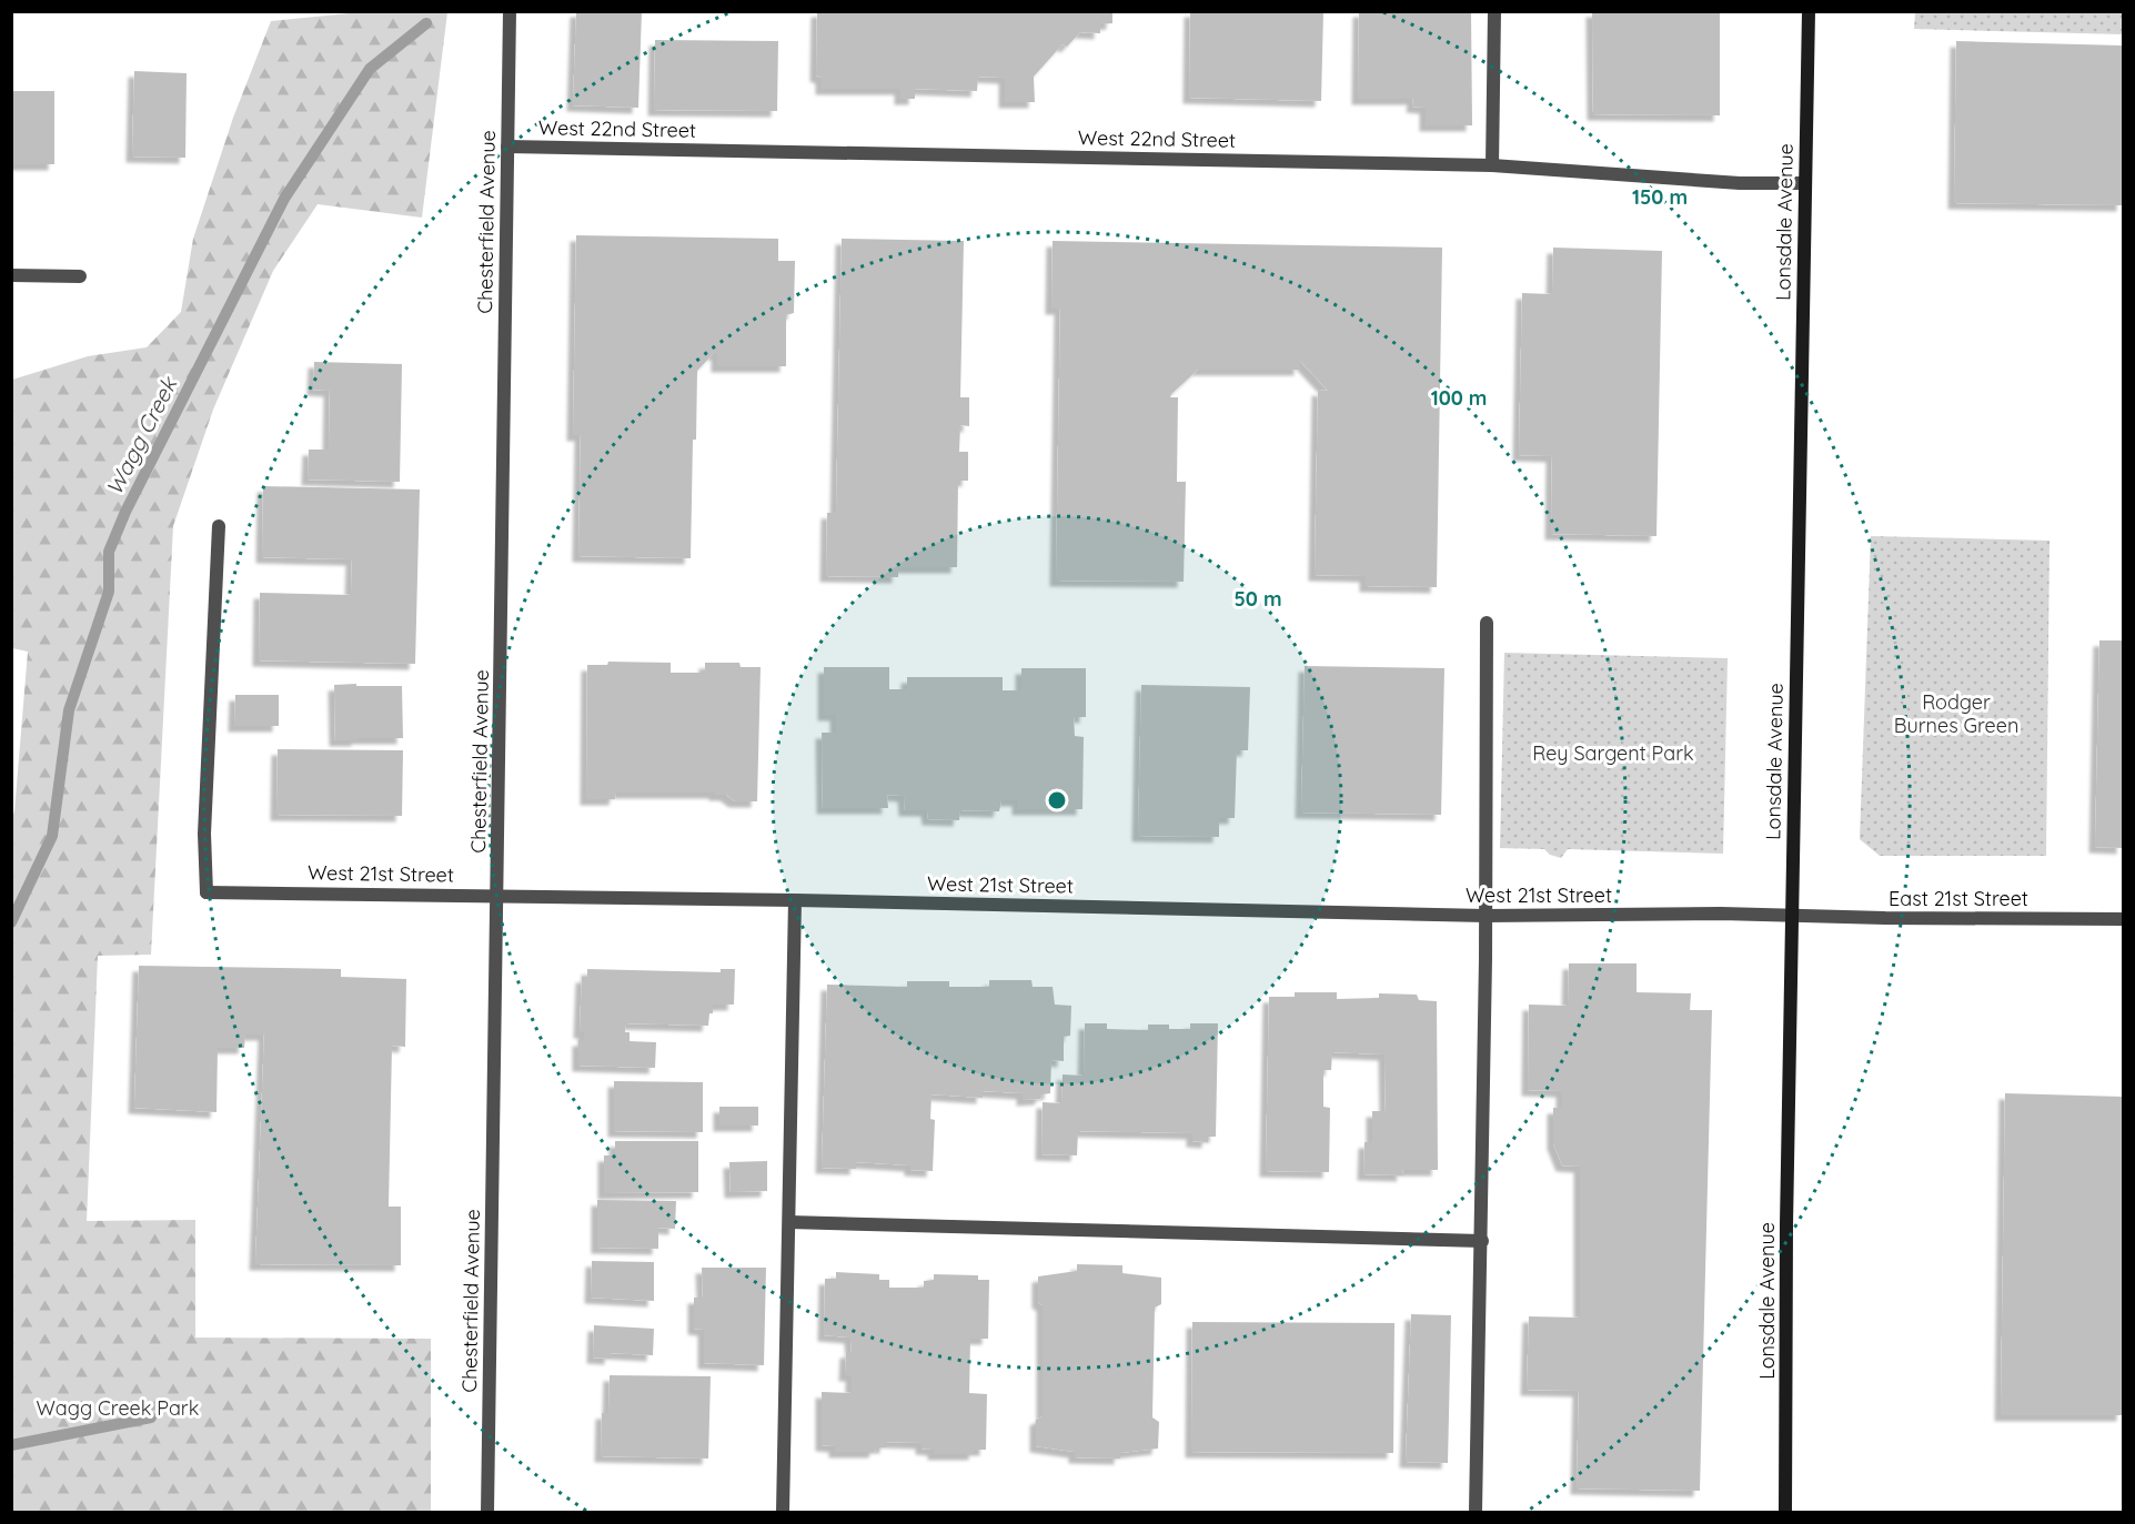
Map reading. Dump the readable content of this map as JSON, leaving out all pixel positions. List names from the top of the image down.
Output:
{
  "streets": {
    "main road": ["Lonsdale Avenue"],
    "street": [
      "West 22nd Street",
      "Chesterfield Avenue",
      "West 21st Street",
      "East 21st Street"
    ]
  },
  "crossings": [
    ["West 22nd Street", "Chesterfield Avenue"],
    ["West 22nd Street", "Lonsdale Avenue"],
    ["Chesterfield Avenue", "West 21st Street"],
    ["Lonsdale Avenue", "West 21st Street"],
    ["Lonsdale Avenue", "East 21st Street"],
    ["West 21st Street", "East 21st Street"]
  ],
  "water": ["Wagg Creek"],
  "parks": ["Rodger Burnes Green", "Rey Sargent Park", "Wagg Creek Park"],
  "rings": ["150 m", "100 m", "50 m"]
}
